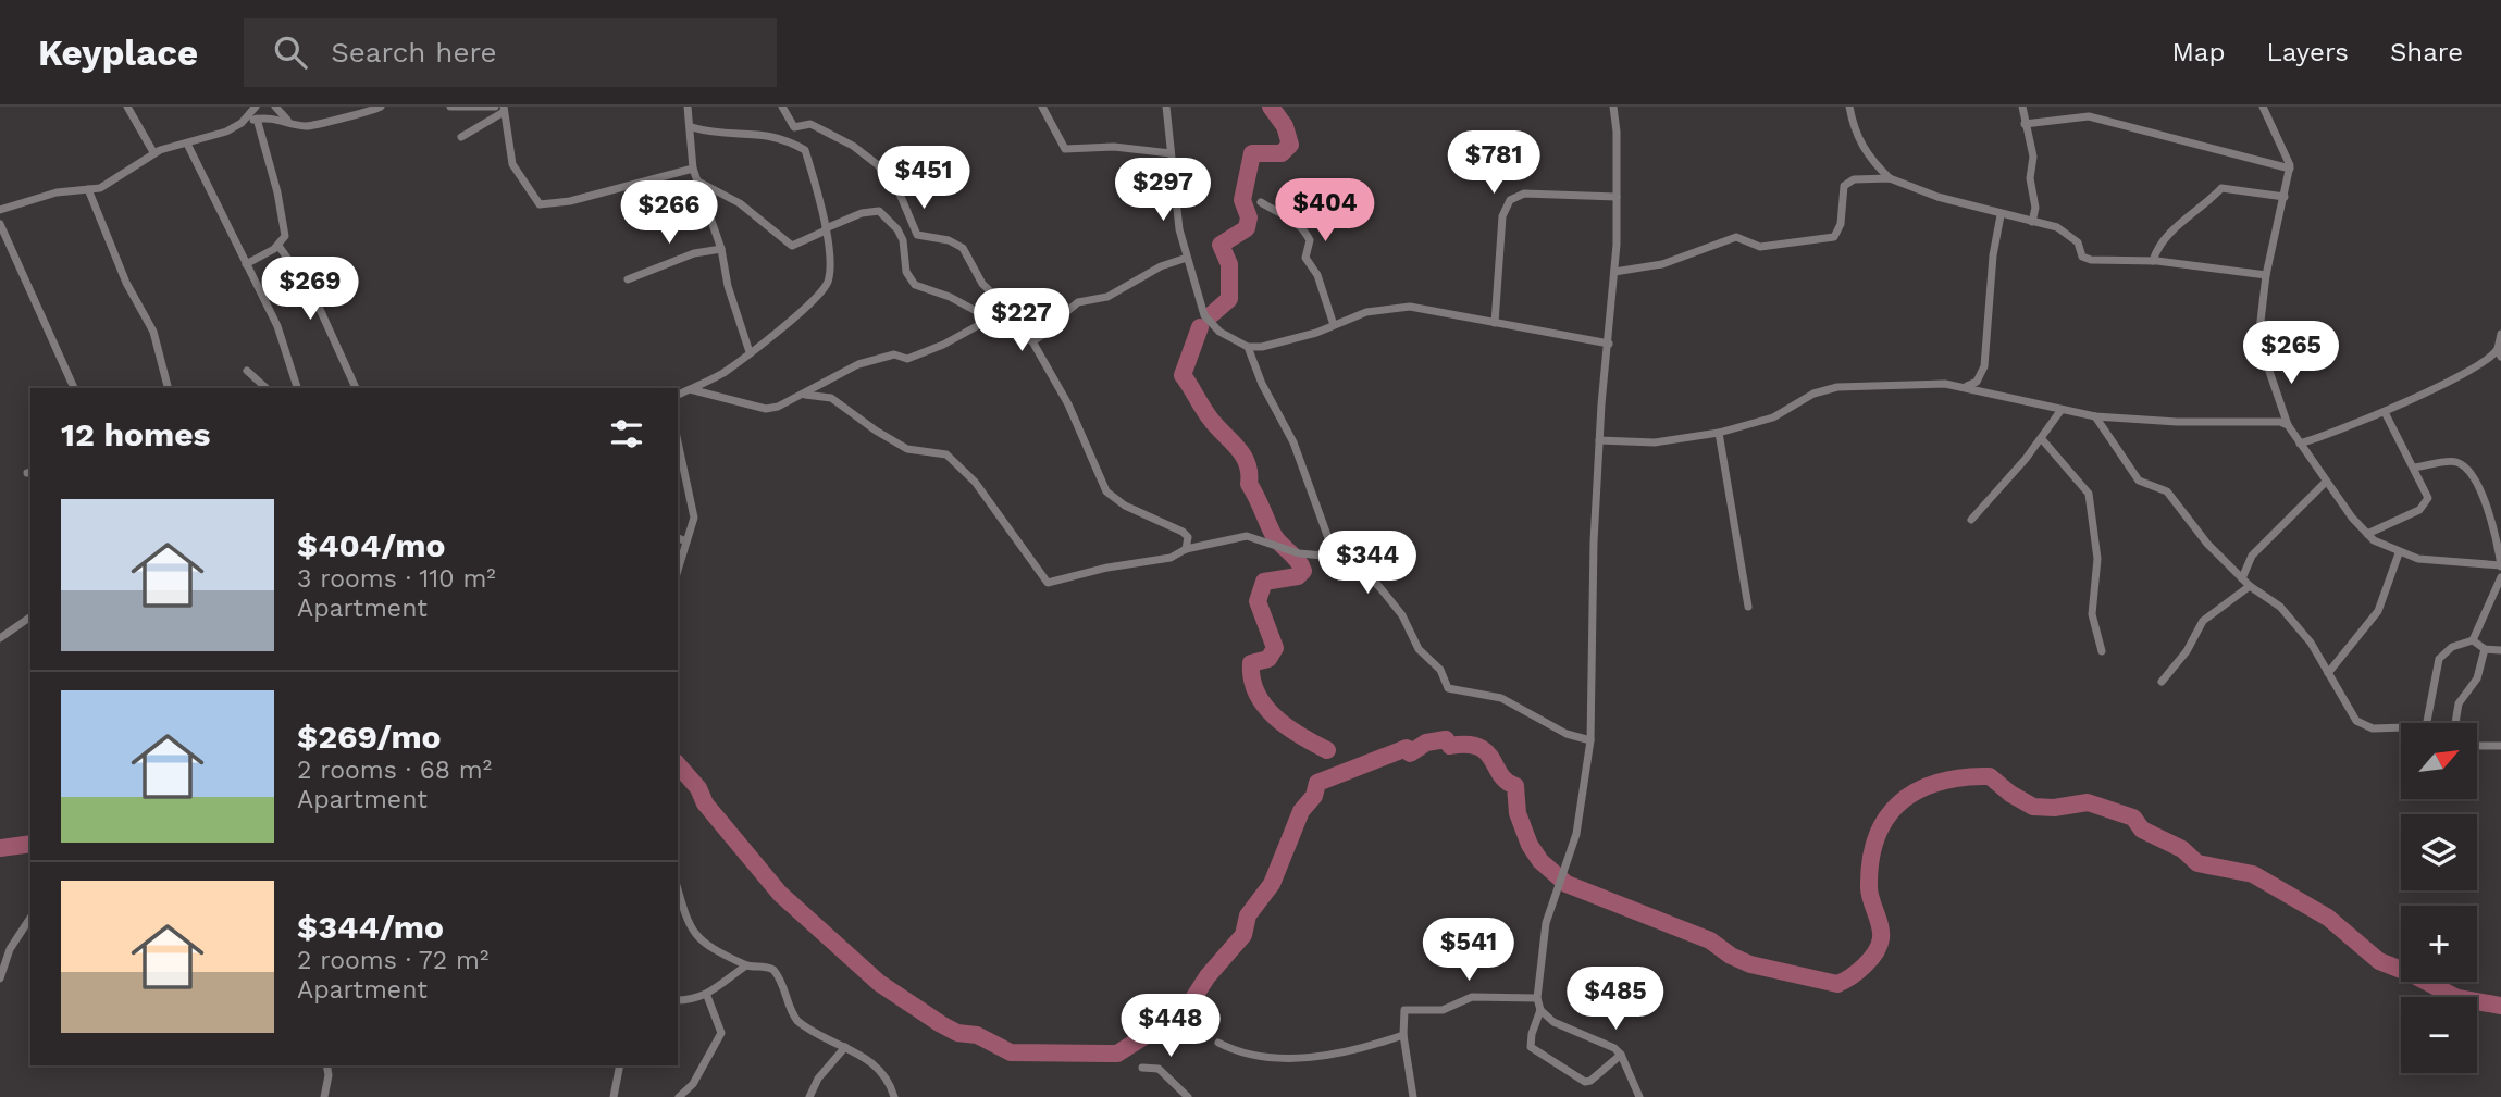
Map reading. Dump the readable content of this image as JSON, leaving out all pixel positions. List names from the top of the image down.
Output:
{
  "north": "top right",
  "page": {
    "header": "Keyplace",
    "search": "Search here",
    "nav": ["Map", "Layers", "Share"],
    "price": [
      "$781",
      "$451",
      "$297",
      "$404",
      "$266",
      "$269",
      "$227",
      "$265",
      "$344",
      "$541",
      "$485",
      "$448"
    ],
    "heading": "12 homes",
    "list": [
      {
        "name": "$404/mo",
        "note": "3 rooms · 110 m² · Apartment"
      },
      {
        "name": "$269/mo",
        "note": "2 rooms · 68 m² · Apartment"
      },
      {
        "name": "$344/mo",
        "note": "2 rooms · 72 m² · Apartment"
      }
    ],
    "map_buttons": ["+", "−"]
  }
}
